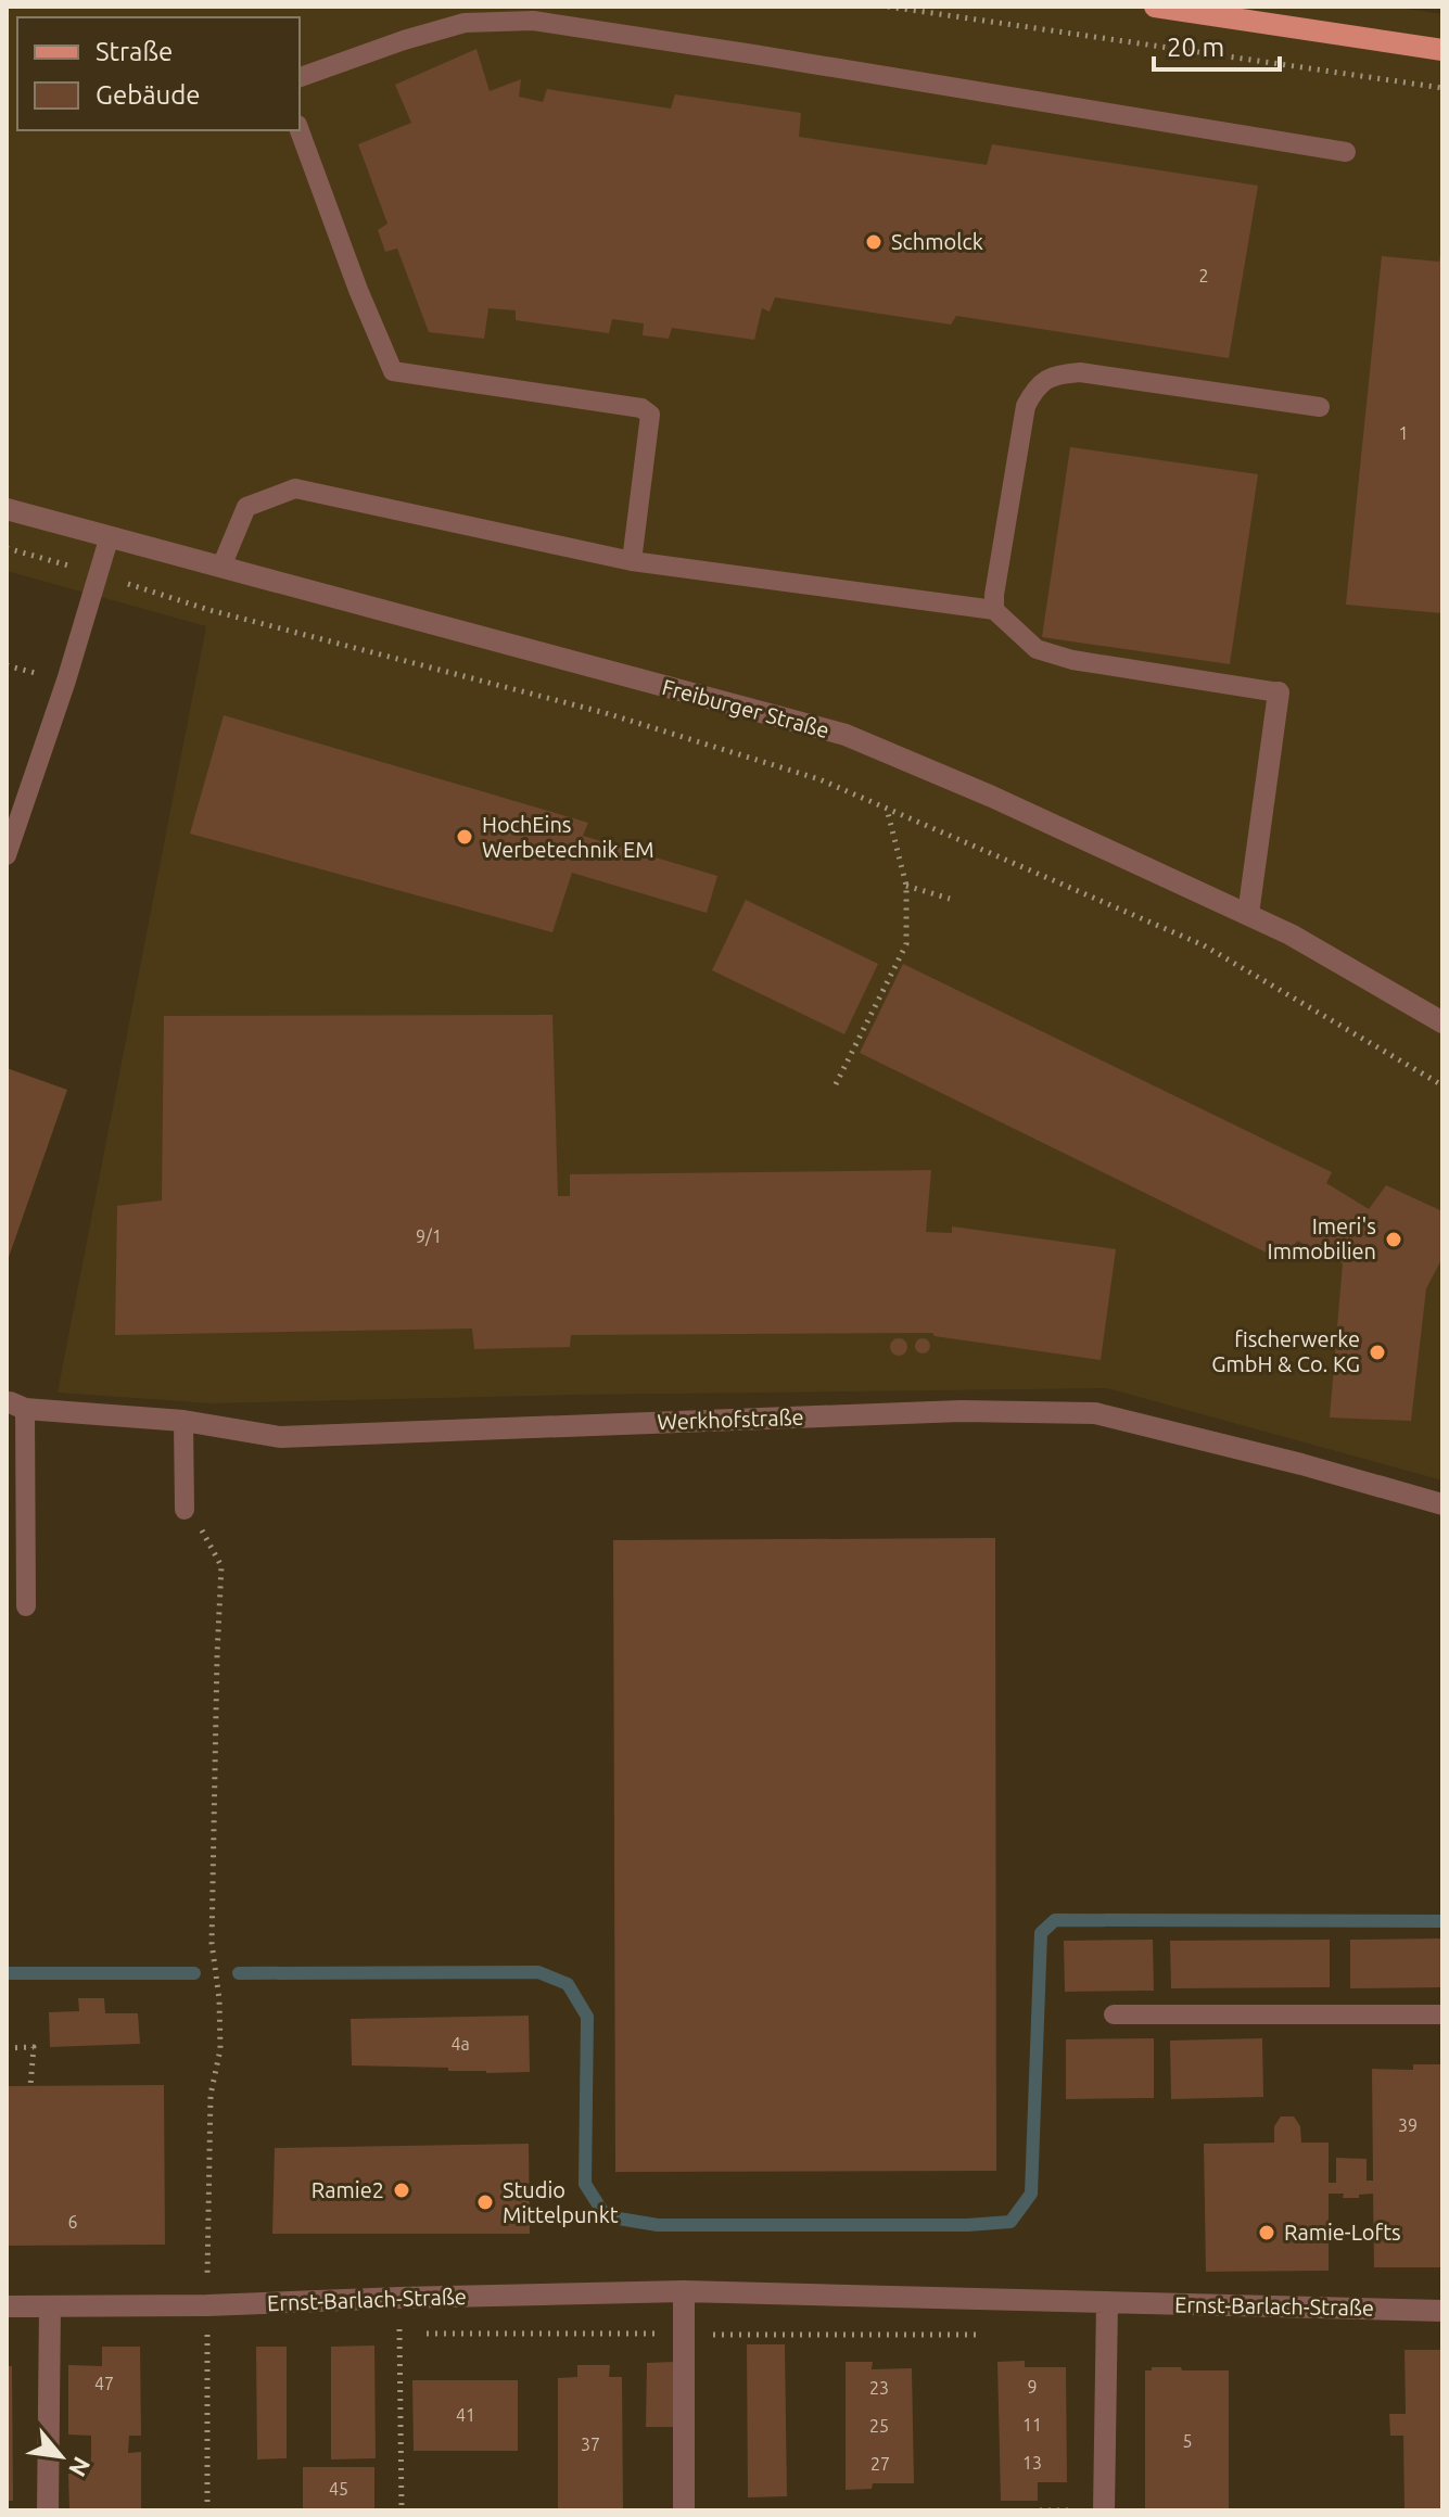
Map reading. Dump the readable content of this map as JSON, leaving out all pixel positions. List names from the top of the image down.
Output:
{
  "streets": {
    "street": ["Freiburger Straße", "Werkhofstraße", "Ernst-Barlach-Straße"]
  },
  "places": [
    "Schmolck",
    "HochEins Werbetechnik EM",
    "Imeri's Immobilien",
    "fischerwerke GmbH & Co. KG",
    "Ramie2",
    "Studio Mittelpunkt",
    "Ramie-Lofts"
  ],
  "house_numbers": [
    "2",
    "1",
    "9/1",
    "4a",
    "39",
    "6",
    "47",
    "9",
    "23",
    "41",
    "11",
    "25",
    "5",
    "37",
    "13",
    "27",
    "45"
  ],
  "legend": ["Straße", "Gebäude"],
  "scale_bar": "20 m",
  "north": "bottom right"
}
